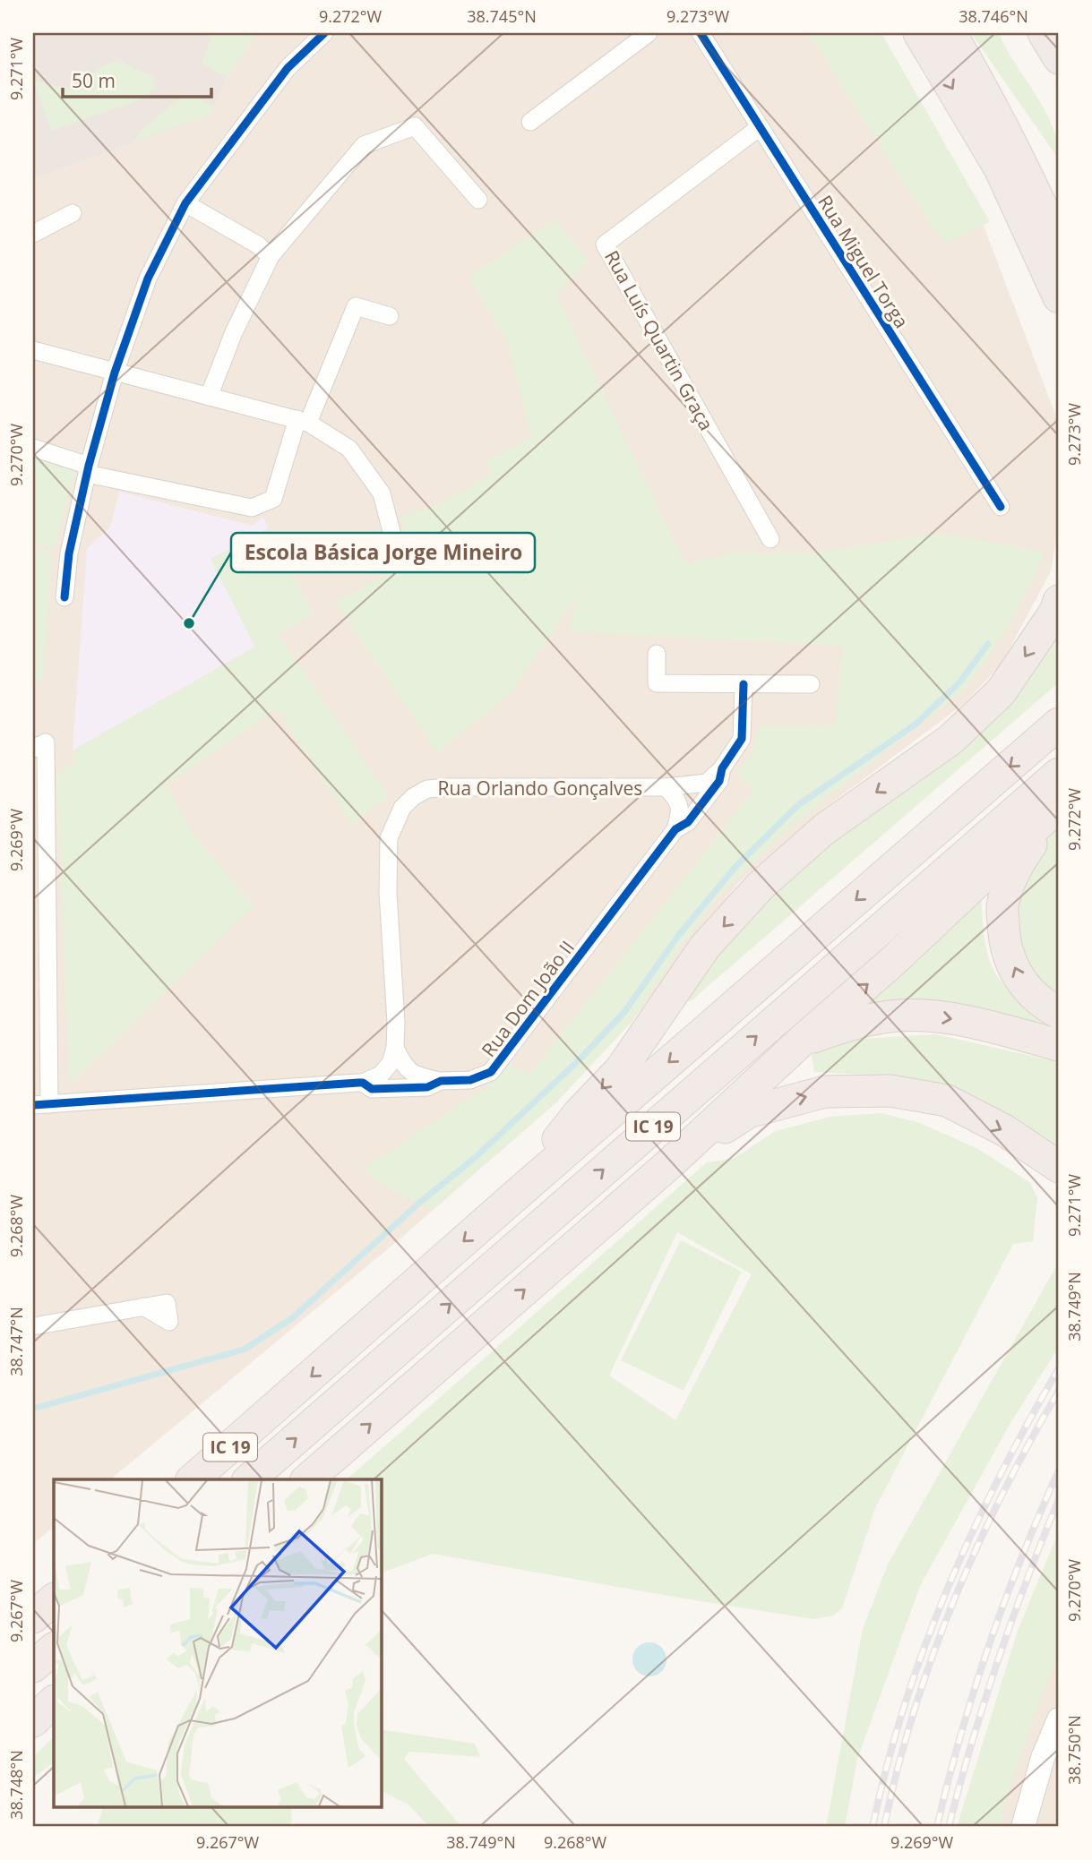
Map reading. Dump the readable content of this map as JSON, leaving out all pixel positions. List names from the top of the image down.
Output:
{
  "streets": {
    "highway": ["IC 19"],
    "street": [
      "Rua Miguel Torga",
      "Rua Luís Quartin Graça",
      "Rua Orlando Gonçalves",
      "Rua Dom João II"
    ]
  },
  "crossings": [
    ["Rua Miguel Torga", "Rua Luís Quartin Graça"],
    ["Rua Orlando Gonçalves", "Rua Dom João II"]
  ],
  "places": ["Escola Básica Jorge Mineiro"],
  "scale_bar": "50 m",
  "coordinates": [
    "9.272°W",
    "38.745°N",
    "9.273°W",
    "38.746°N",
    "9.271°W",
    "9.270°W",
    "9.269°W",
    "9.268°W",
    "38.749°N",
    "38.747°N",
    "9.267°W",
    "38.750°N",
    "38.748°N"
  ]
}
